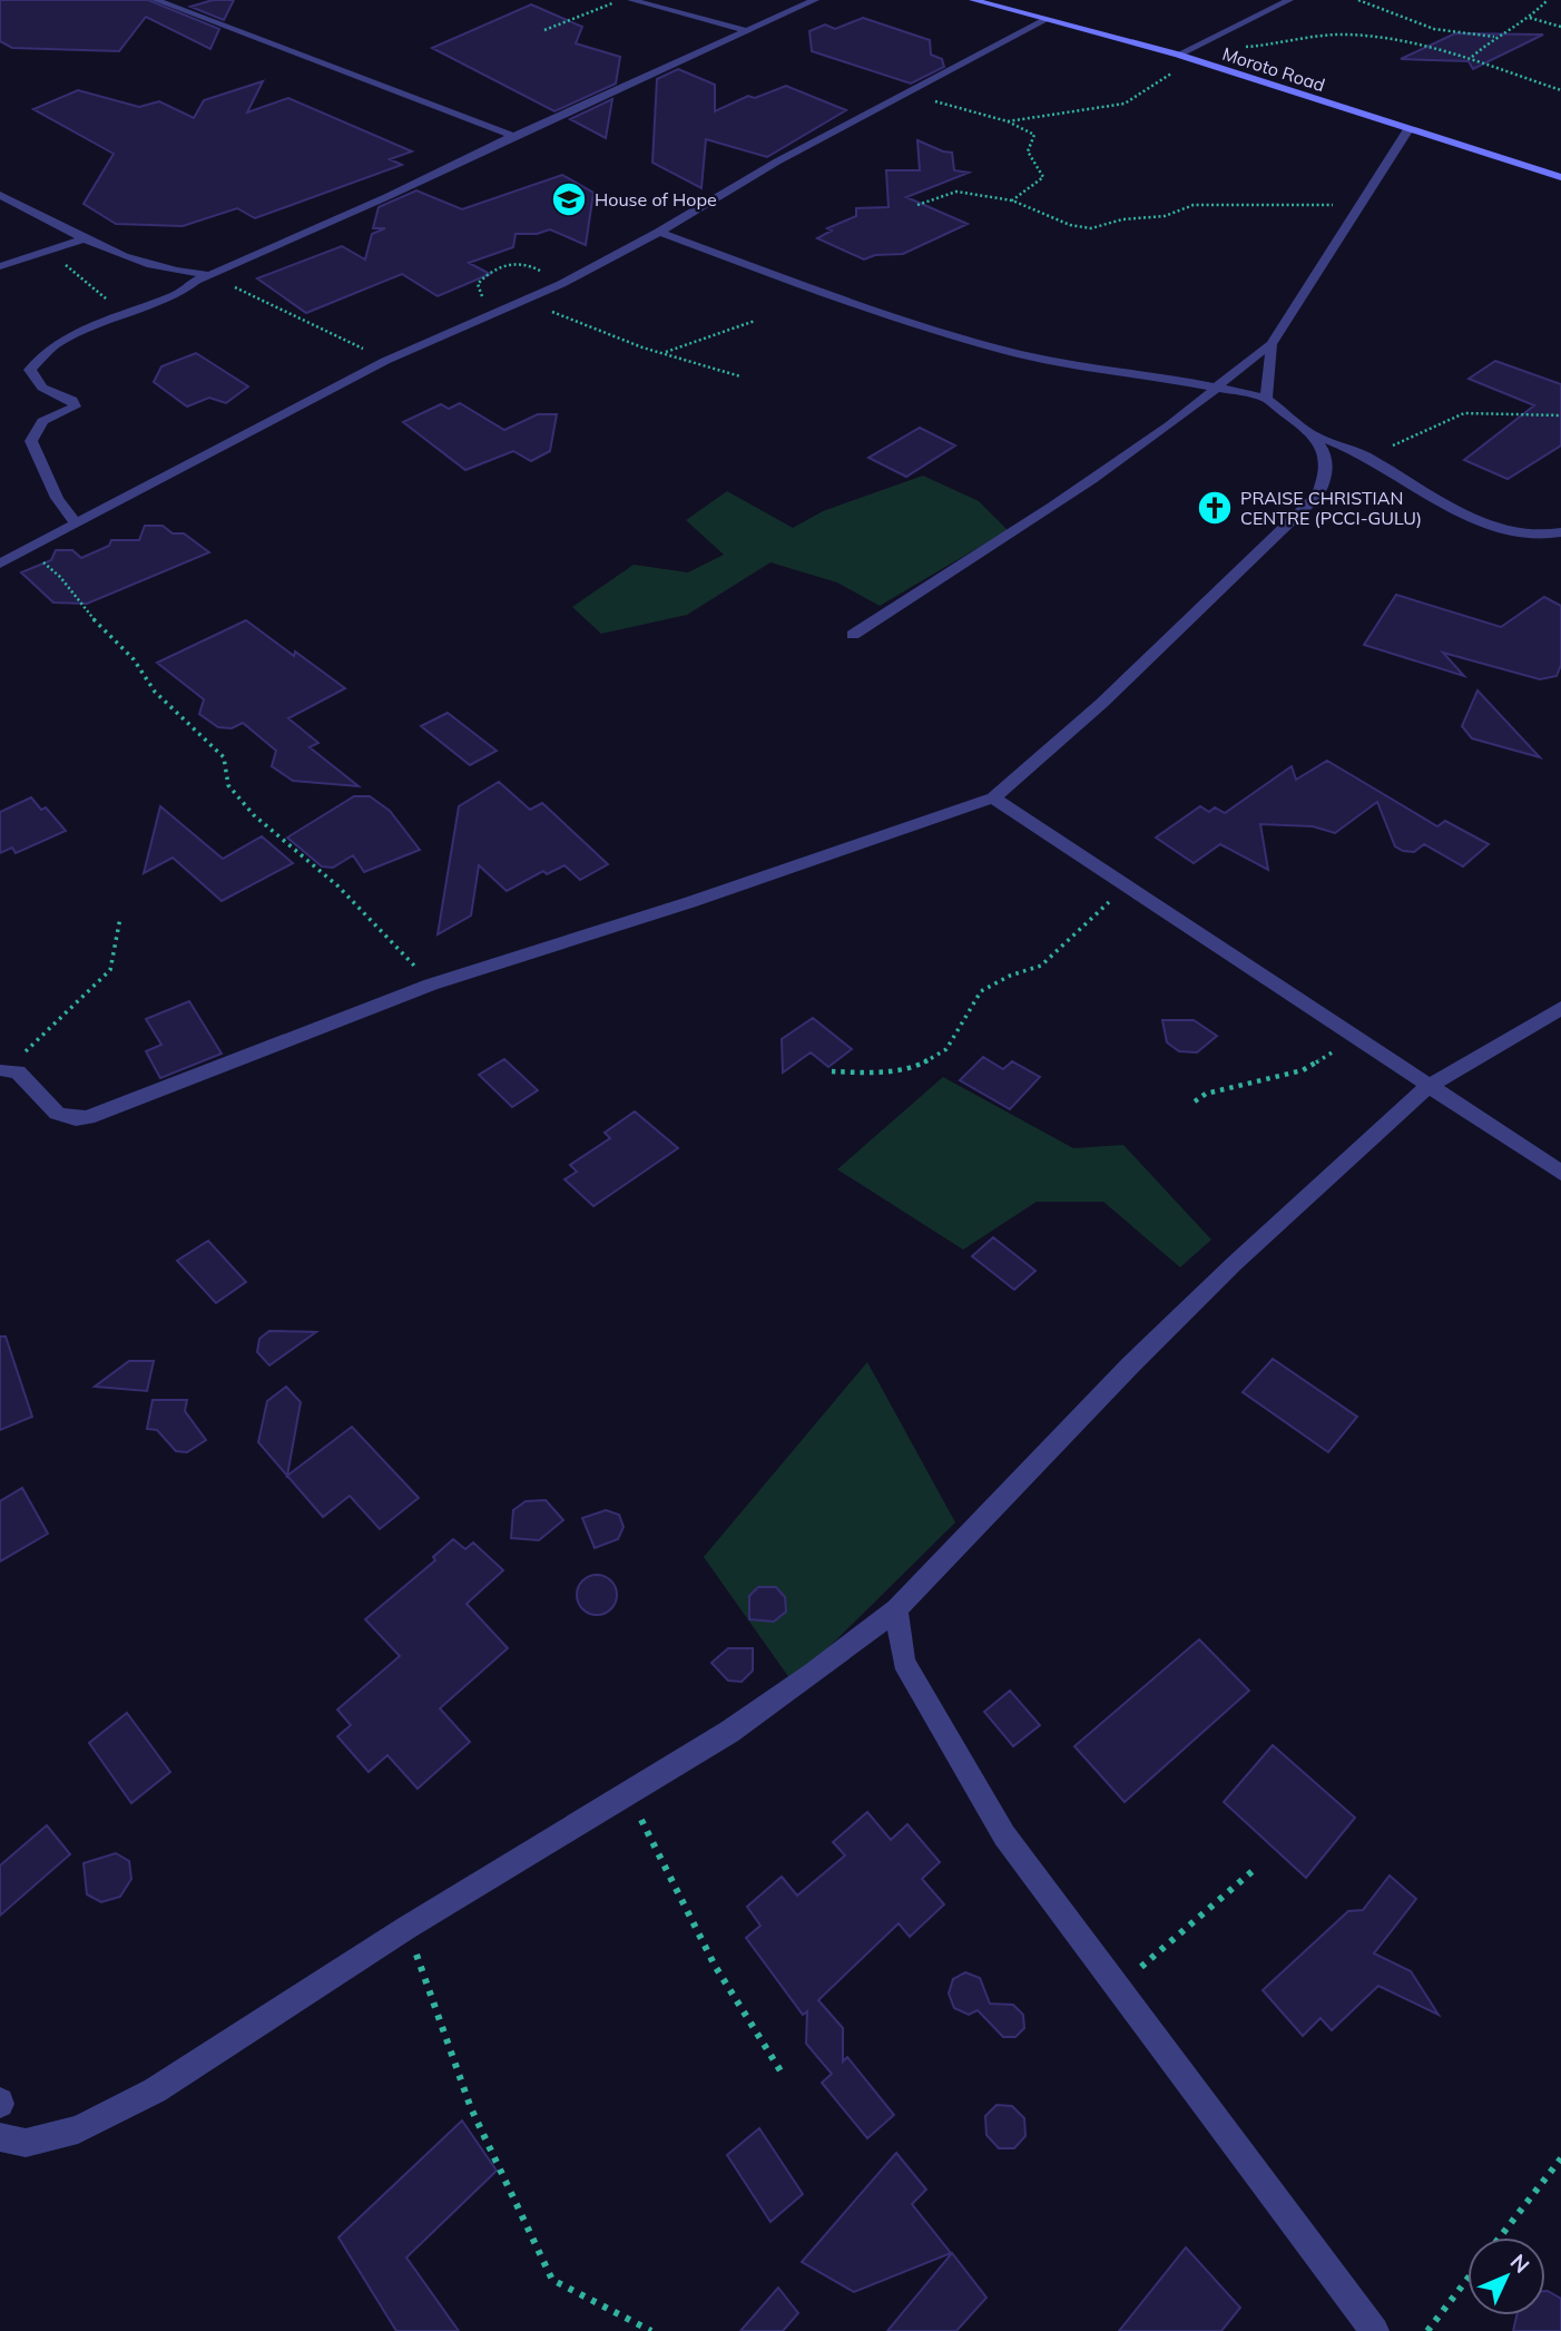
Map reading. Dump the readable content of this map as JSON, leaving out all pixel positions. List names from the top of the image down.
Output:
{
  "streets": {
    "main road": ["Moroto Road"]
  },
  "places": {
    "school or university": ["House of Hope"],
    "church": ["PRAISE CHRISTIAN CENTRE (PCCI-GULU)"]
  },
  "north": "top right"
}
